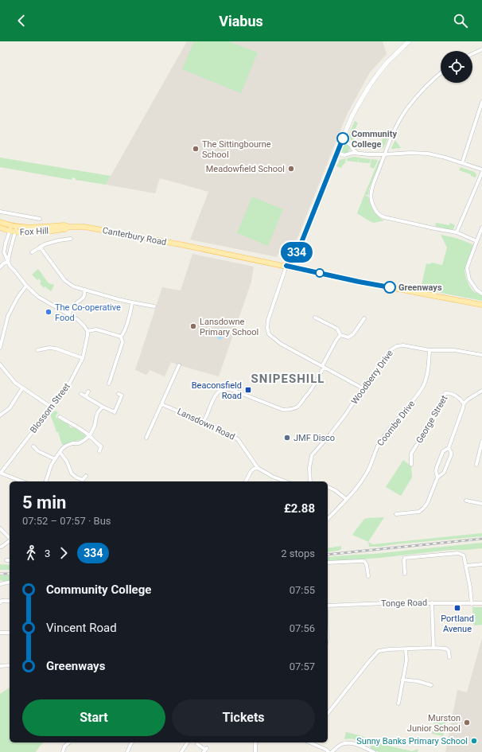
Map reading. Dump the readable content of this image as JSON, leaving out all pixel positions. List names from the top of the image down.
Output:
{
  "streets": {
    "main road": ["Fox Hill", "Canterbury Road"],
    "street": [
      "Woodberry Drive",
      "Blossom Street",
      "George Street",
      "Coombe Drive",
      "Lansdown Road",
      "Tonge Road"
    ]
  },
  "crossings": [
    ["Fox Hill", "Canterbury Road"],
    ["Woodberry Drive", "Coombe Drive"]
  ],
  "districts": ["SNIPESHILL"],
  "places": {
    "other": [
      "Community College",
      "The Sittingbourne School",
      "Meadowfield School",
      "Greenways",
      "The Co-operative Food",
      "Lansdowne Primary School",
      "JMF Disco",
      "Murston Junior School",
      "Sunny Banks Primary School"
    ],
    "transit": ["Beaconsfield Road", "Portland Avenue"]
  },
  "lines": ["bus line 334"],
  "page": {
    "header": "Viabus",
    "on_map": "334",
    "heading": ["5 min", "07:52 – 07:57 · Bus", "£2.88"],
    "legs": ["3", "334", "2 stops"],
    "list": [
      {
        "name": "Community College",
        "value": "07:55"
      },
      {
        "name": "Vincent Road",
        "value": "07:56"
      },
      {
        "name": "Greenways",
        "value": "07:57"
      }
    ],
    "buttons": ["Start", "Tickets"]
  }
}
